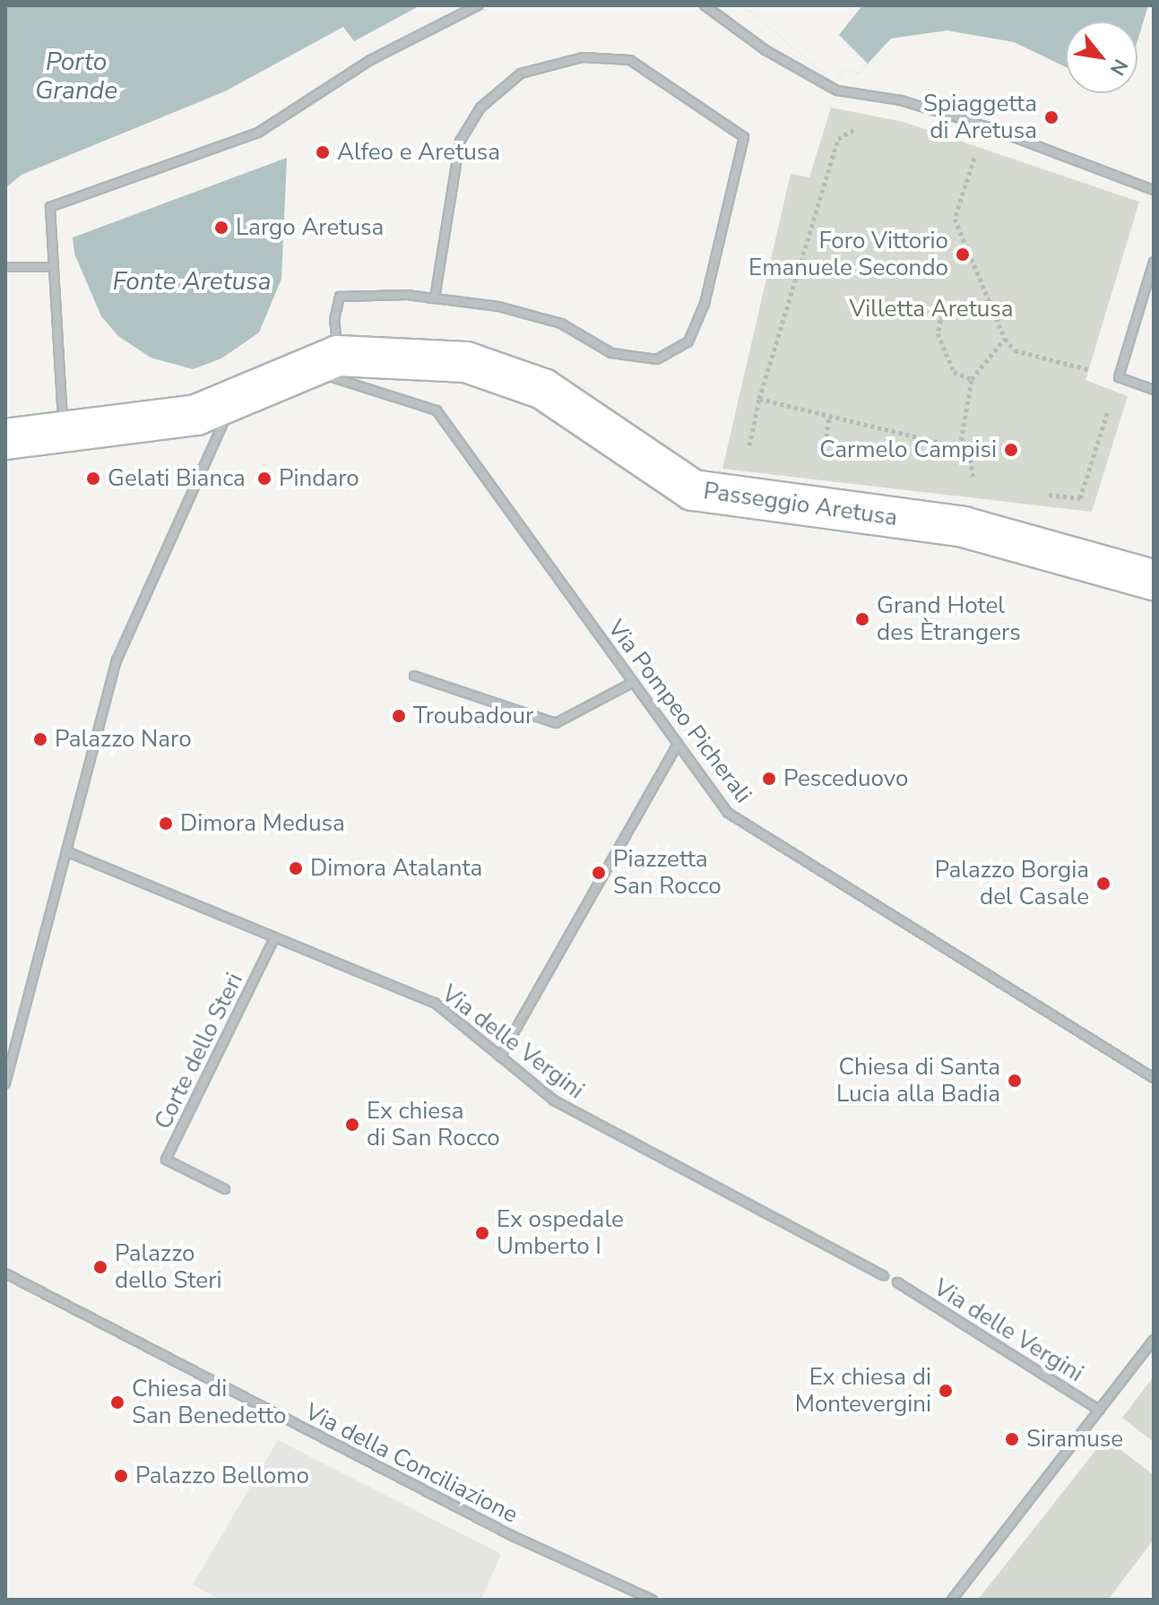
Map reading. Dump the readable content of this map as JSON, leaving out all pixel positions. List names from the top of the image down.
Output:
{
  "streets": {
    "street": [
      "Passeggio Aretusa",
      "Via Pompeo Picherali",
      "Via delle Vergini",
      "Corte dello Steri",
      "Via della Conciliazione"
    ]
  },
  "crossings": [
    ["Passeggio Aretusa", "Via Pompeo Picherali"],
    ["Via delle Vergini", "Corte dello Steri"]
  ],
  "water": ["Porto Grande", "Fonte Aretusa"],
  "parks": ["Villetta Aretusa"],
  "places": [
    "Spiaggetta di Aretusa",
    "Alfeo e Aretusa",
    "Largo Aretusa",
    "Foro Vittorio Emanuele Secondo",
    "Carmelo Campisi",
    "Gelati Bianca",
    "Pindaro",
    "Grand Hotel des Ètrangers",
    "Troubadour",
    "Palazzo Naro",
    "Pesceduovo",
    "Dimora Medusa",
    "Dimora Atalanta",
    "Piazzetta San Rocco",
    "Palazzo Borgia del Casale",
    "Chiesa di Santa Lucia alla Badia",
    "Ex chiesa di San Rocco",
    "Ex ospedale Umberto I",
    "Palazzo dello Steri",
    "Ex chiesa di Montevergini",
    "Chiesa di San Benedetto",
    "Siramuse",
    "Palazzo Bellomo"
  ],
  "north": "bottom right"
}
